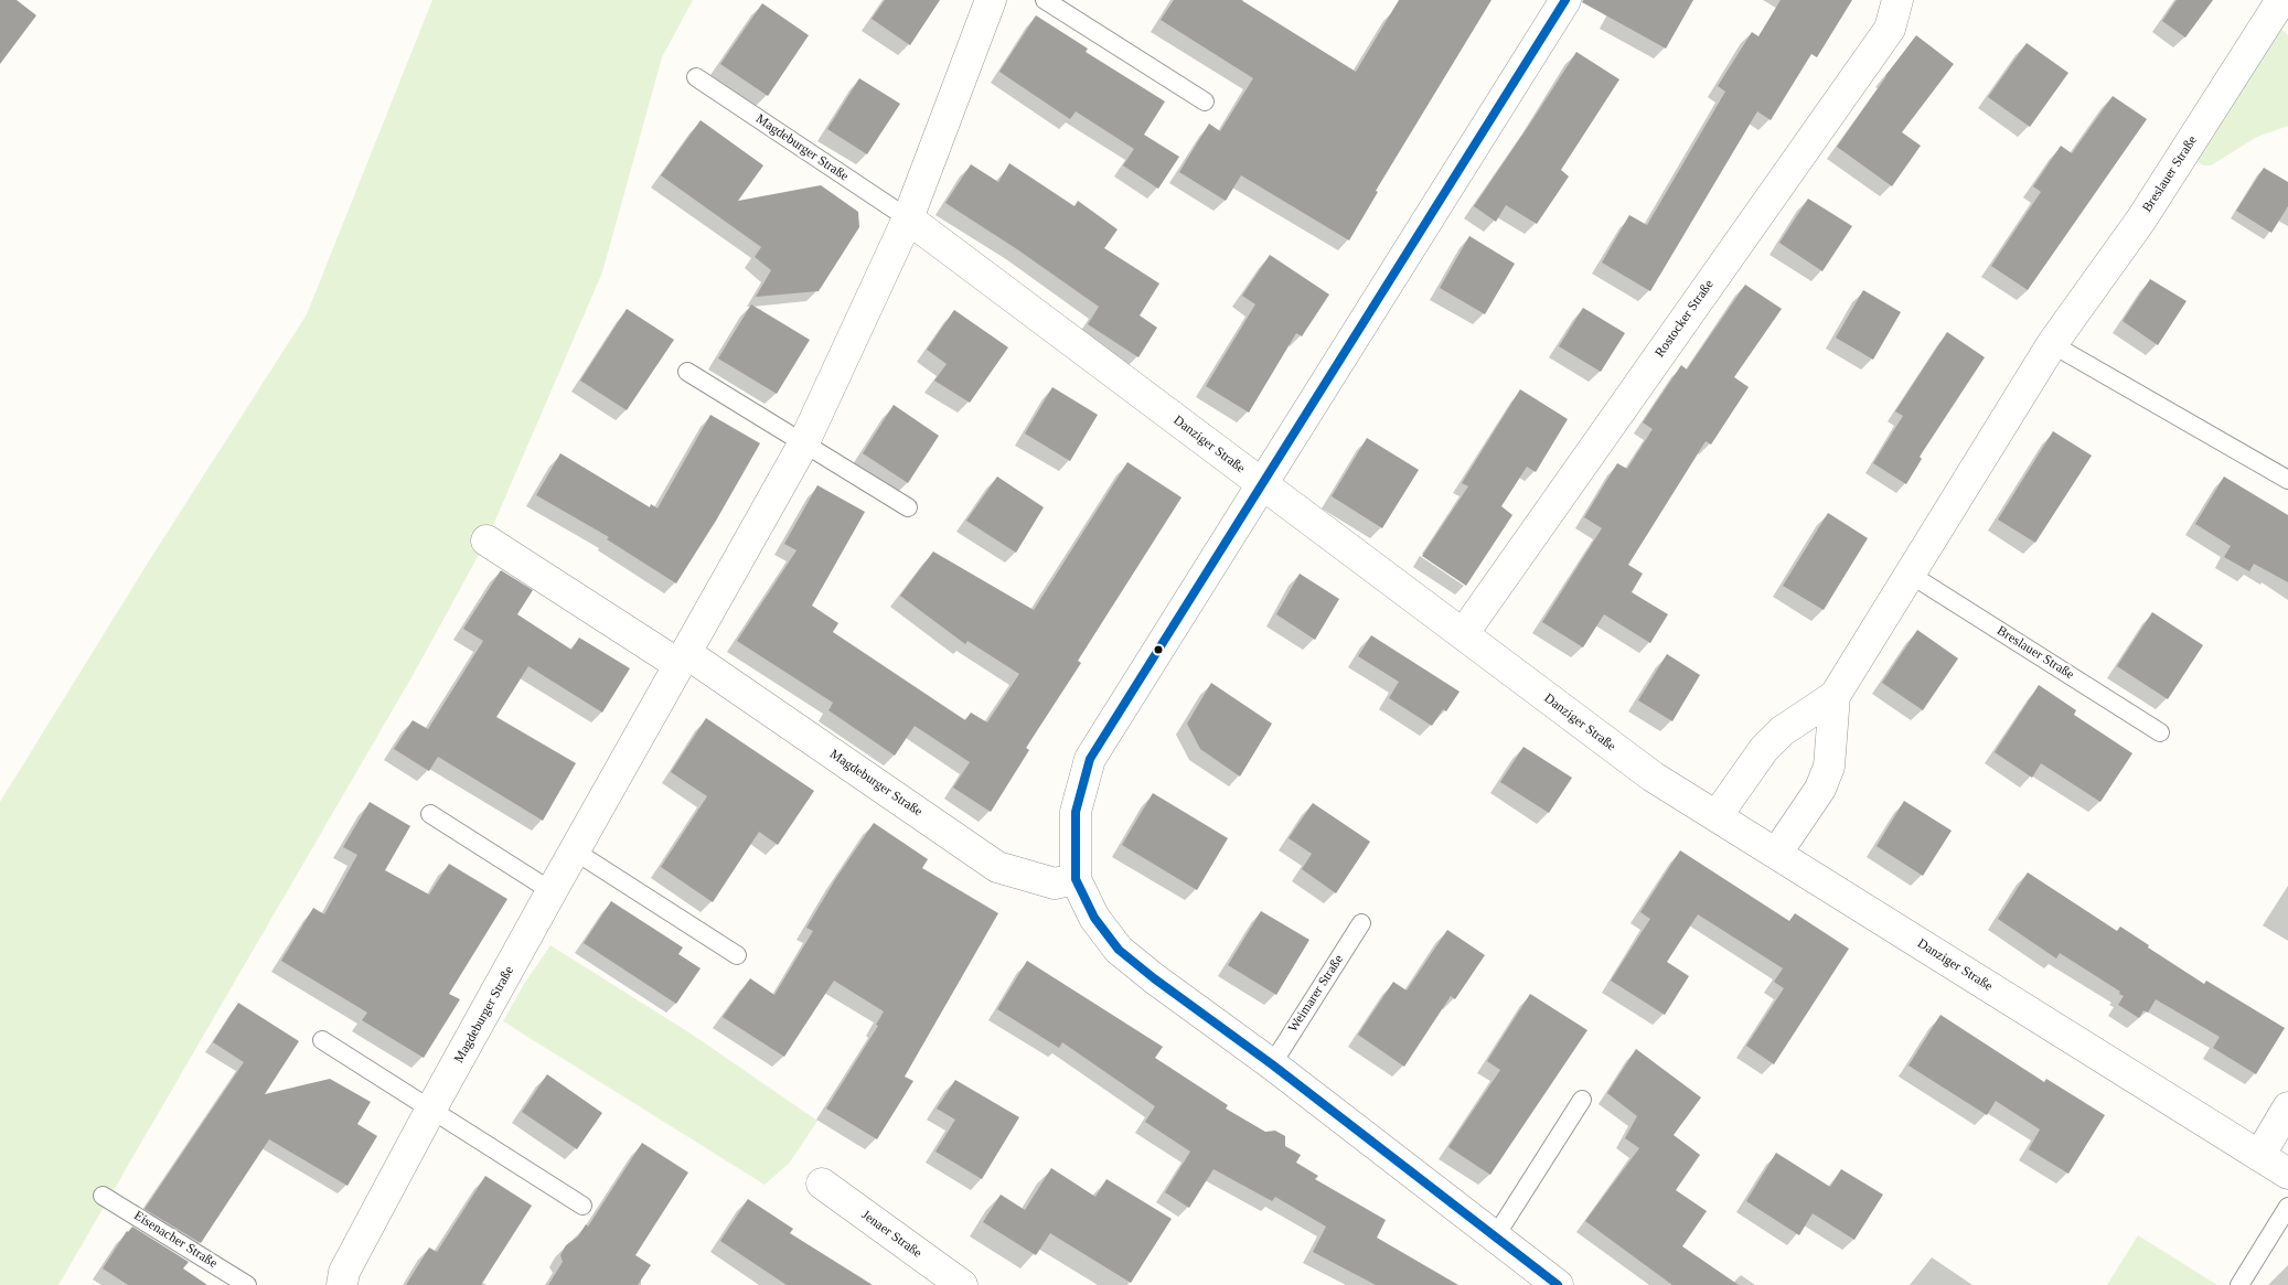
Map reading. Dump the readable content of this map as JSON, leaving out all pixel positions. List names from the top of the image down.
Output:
{
  "streets": {
    "street": [
      "Magdeburger Straße",
      "Breslauer Straße",
      "Rostocker Straße",
      "Danziger Straße",
      "Jenaer Straße"
    ],
    "lane": ["Weimarer Straße", "Eisenacher Straße"]
  },
  "crossings": [
    ["Magdeburger Straße", "Danziger Straße"],
    ["Breslauer Straße", "Danziger Straße"],
    ["Rostocker Straße", "Danziger Straße"]
  ]
}
